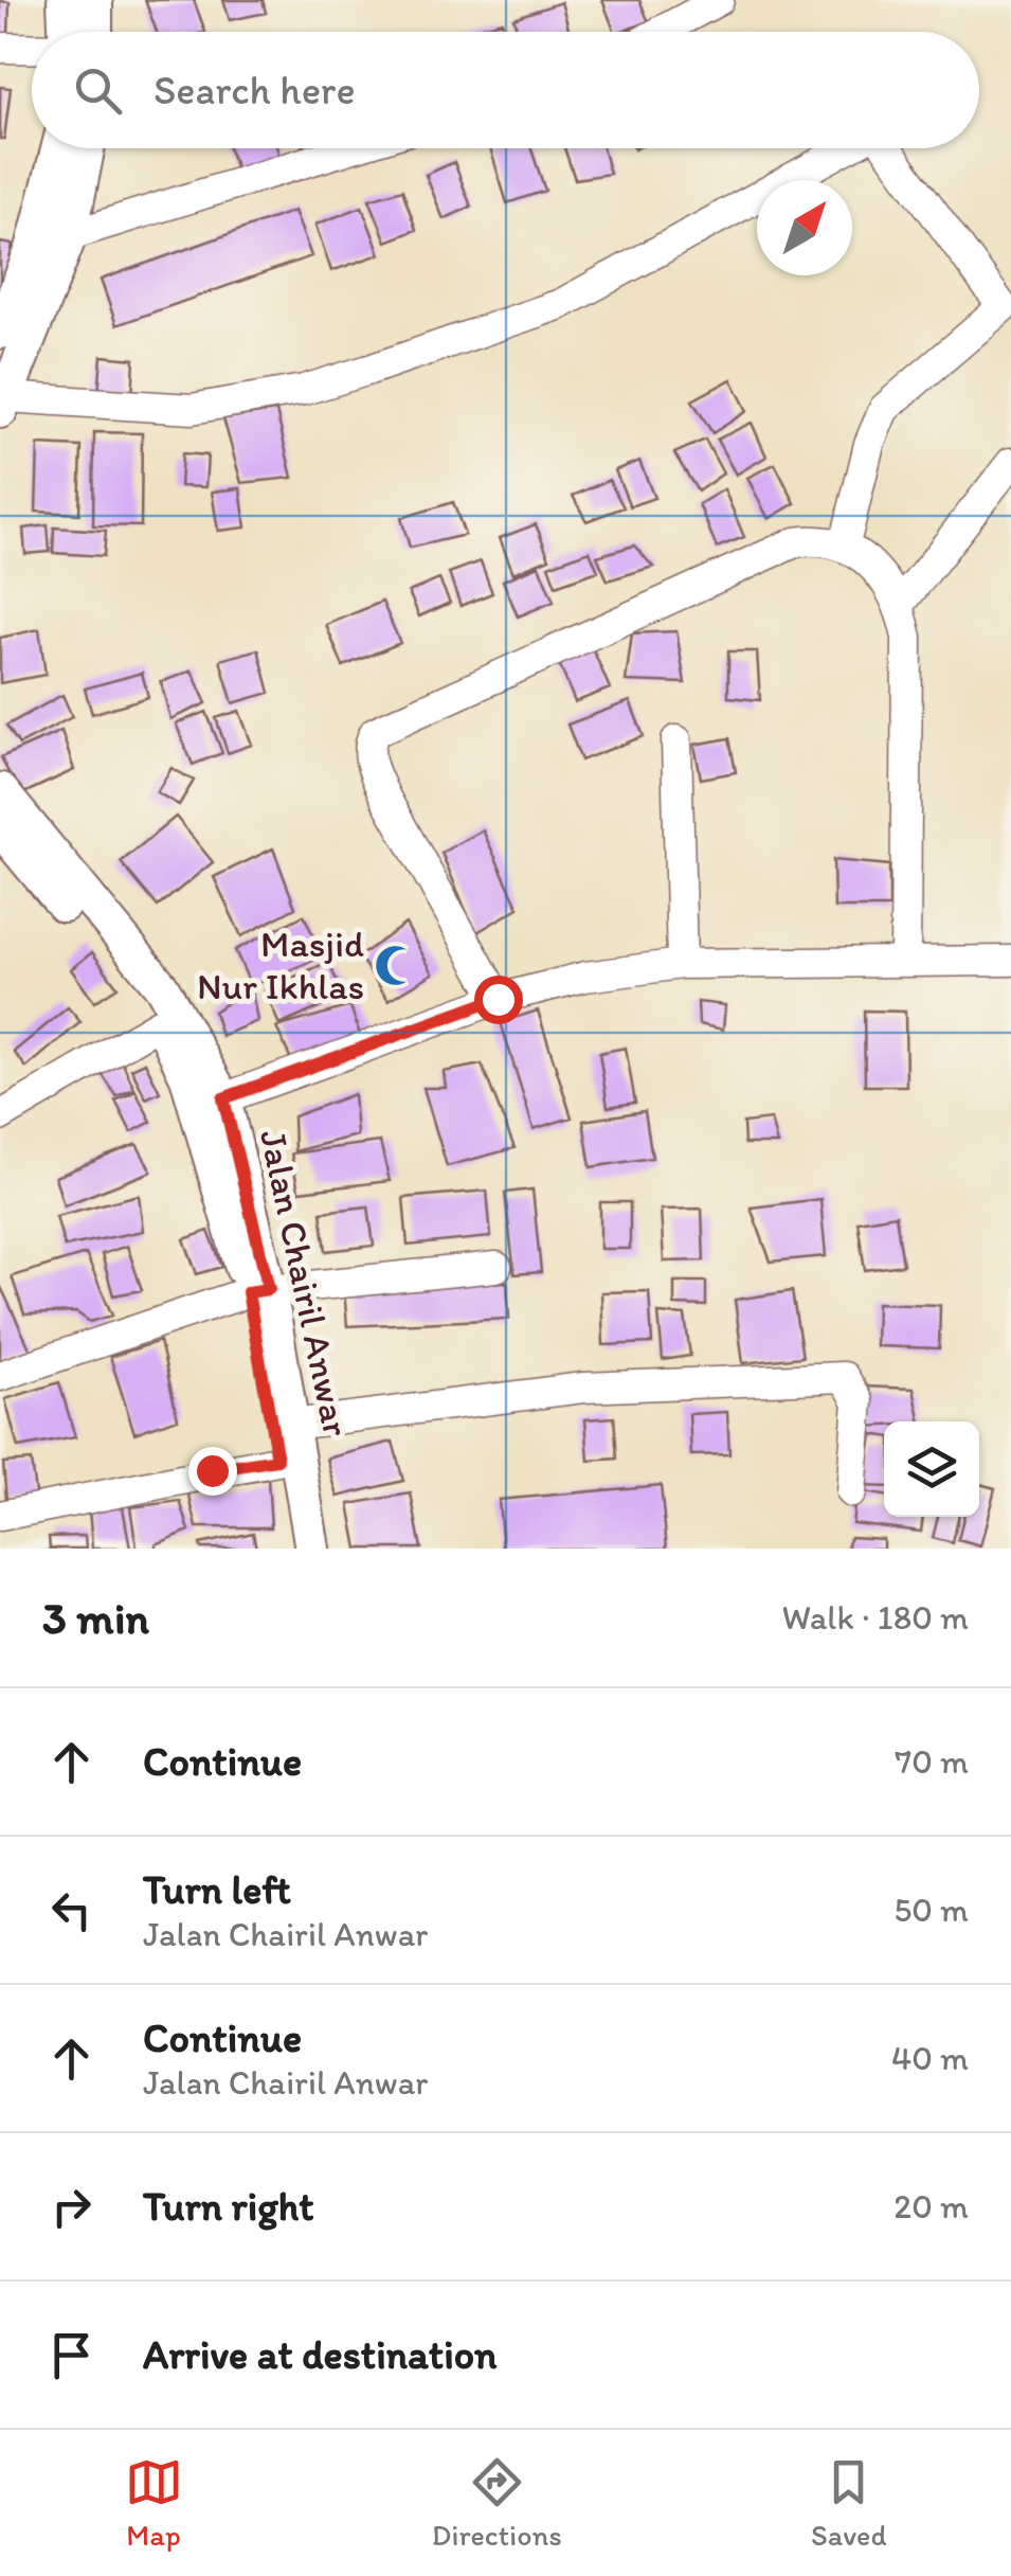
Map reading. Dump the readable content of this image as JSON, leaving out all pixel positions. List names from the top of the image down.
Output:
{
  "streets": {
    "main road": ["Jalan Chairil Anwar"]
  },
  "places": {
    "mosque": ["Masjid Nur Ikhlas"]
  },
  "north": "top right",
  "page": {
    "search": "Search here",
    "heading": ["3 min", "Walk · 180 m"],
    "list": [
      ["Continue", "70 m"],
      ["Turn left", "Jalan Chairil Anwar", "50 m"],
      ["Continue", "Jalan Chairil Anwar", "40 m"],
      ["Turn right", "20 m"],
      "Arrive at destination"
    ],
    "nav": ["Map", "Directions", "Saved"]
  }
}
